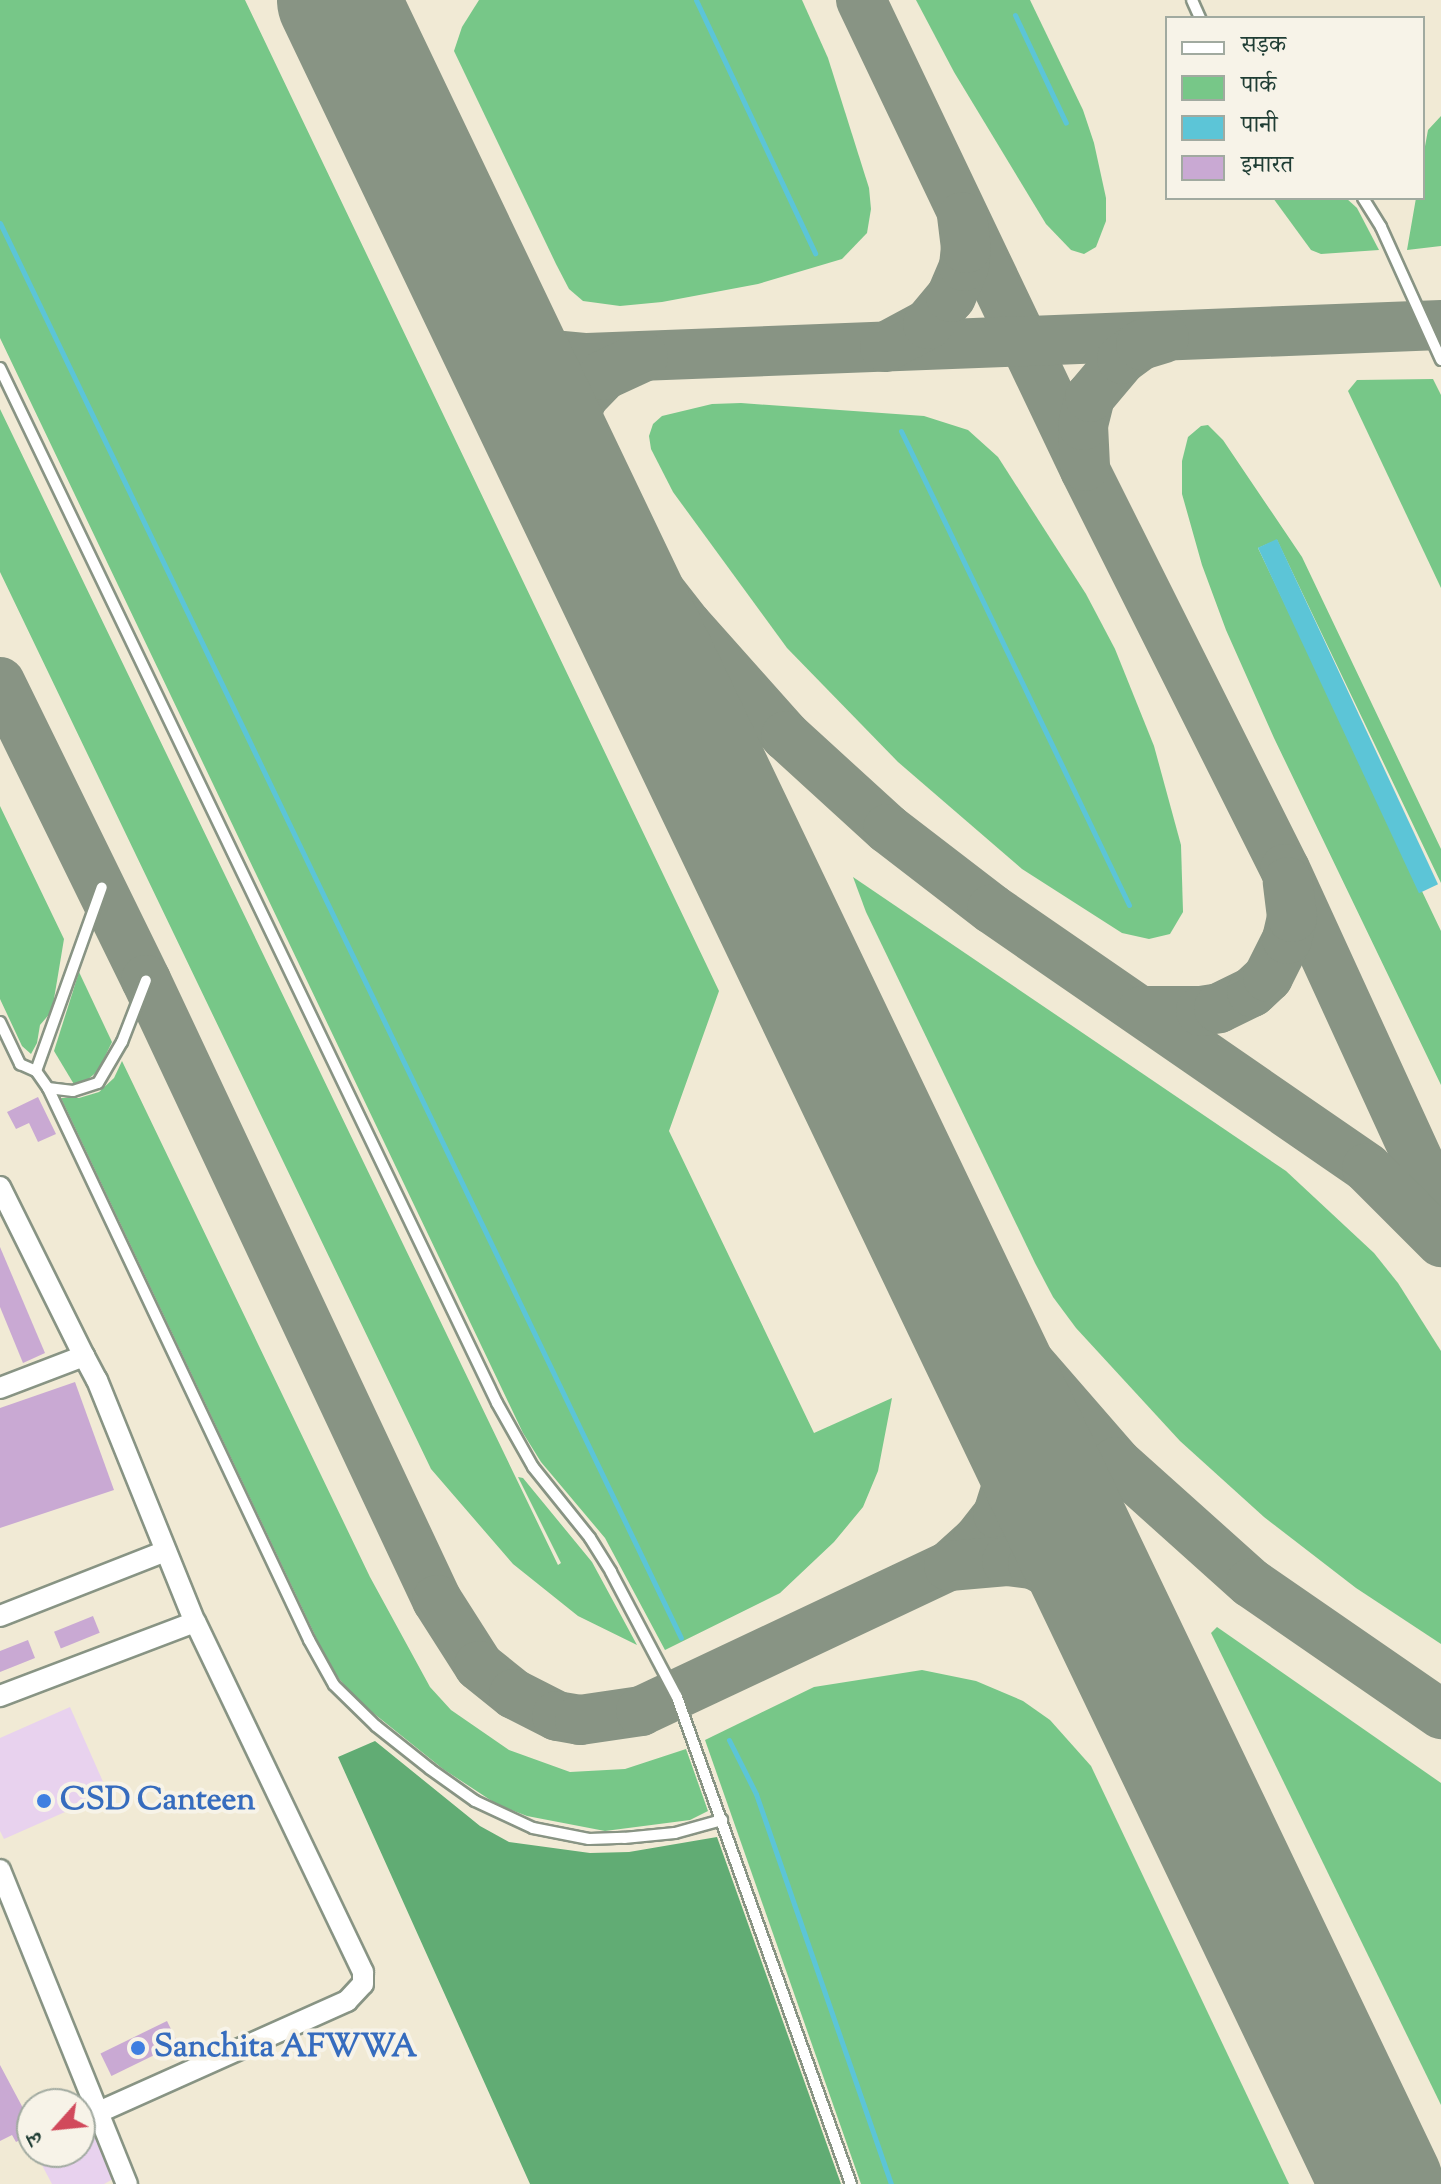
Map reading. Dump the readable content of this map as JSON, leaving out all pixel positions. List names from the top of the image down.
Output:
{
  "places": ["CSD Canteen", "Sanchita AFWWA"],
  "legend": [
    "सड़क",
    "पार्क",
    "पानी",
    "इमारत"
  ],
  "north": "bottom left"
}
